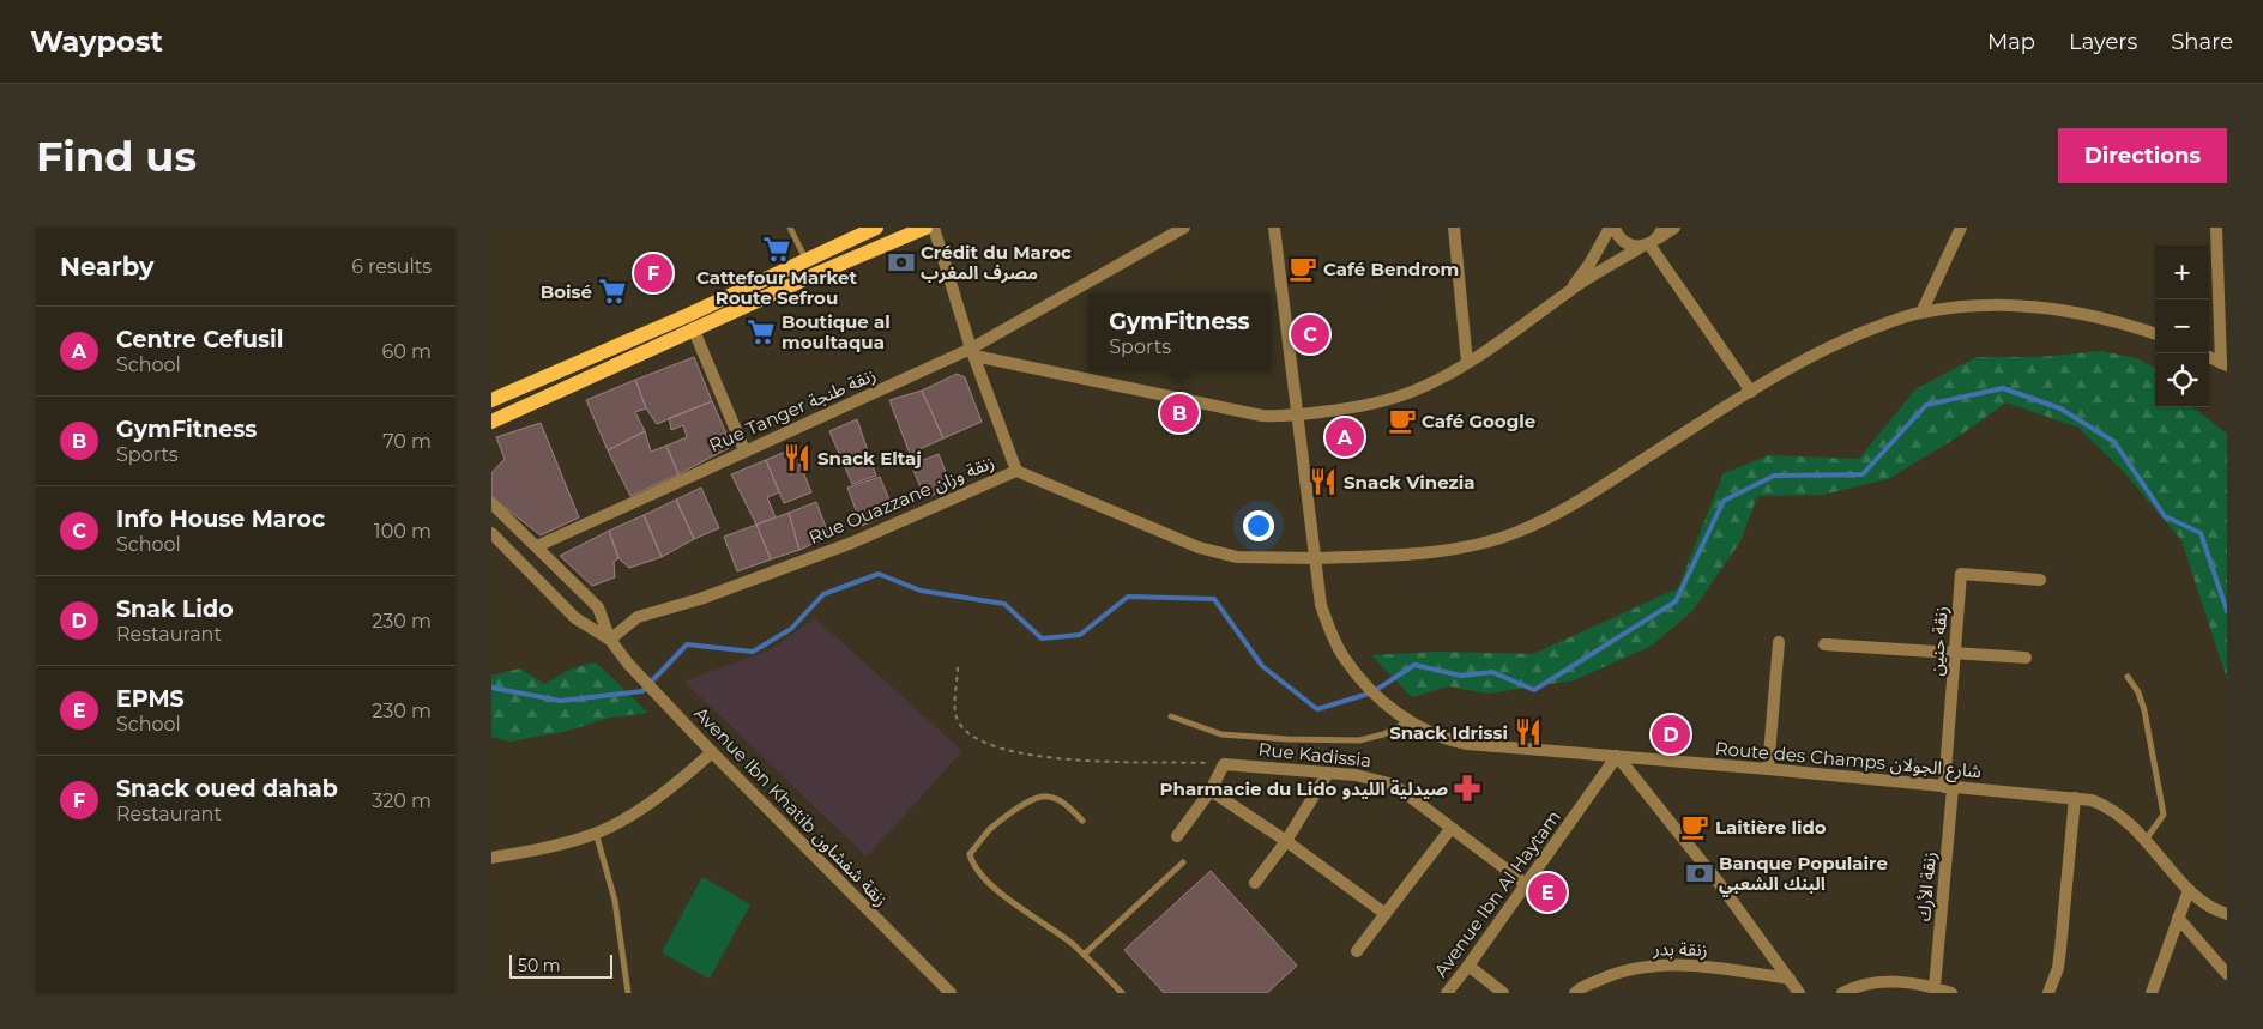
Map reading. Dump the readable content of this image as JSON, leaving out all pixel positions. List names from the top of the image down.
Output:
{
  "streets": {
    "street": [
      "Rue Tanger زنقة طنجة",
      "Rue Ouazzane زنقة وزان",
      "زنقة حنين",
      "Rue Kadissia",
      "Route des Champs شارع الجولان",
      "Avenue Ibn Khatib زنقة شفشاون",
      "زنقة الأرك",
      "Avenue Ibn Al Haytam",
      "زنقة بدر"
    ]
  },
  "crossings": [
    ["Rue Tanger زنقة طنجة", "Avenue Ibn Khatib زنقة شفشاون"],
    ["Rue Ouazzane زنقة وزان", "Route des Champs شارع الجولان"],
    ["Rue Ouazzane زنقة وزان", "Avenue Ibn Khatib زنقة شفشاون"],
    ["زنقة حنين", "Route des Champs شارع الجولان"],
    ["زنقة حنين", "زنقة الأرك"],
    ["Rue Kadissia", "Avenue Ibn Al Haytam"],
    ["Route des Champs شارع الجولان", "زنقة الأرك"],
    ["Route des Champs شارع الجولان", "Avenue Ibn Al Haytam"]
  ],
  "places": {
    "supermarket": ["Cattefour Market Route Sefrou", "Boisé", "Boutique al moultaqua"],
    "bank": ["Crédit du Maroc مصرف المغرب", "Banque Populaire البنك الشعبي"],
    "cafe": ["Café Bendrom", "Café Google", "Laitière lido"],
    "restaurant": ["Snack Eltaj", "Snack Vinezia", "Snack Idrissi"],
    "pharmacy": ["Pharmacie du Lido صيدلية الليدو"]
  },
  "scale_bar": "50 m",
  "page": {
    "header": "Waypost",
    "nav": ["Map", "Layers", "Share"],
    "buttons": "Directions",
    "title": "Find us",
    "heading": ["Nearby", "6 results"],
    "map_buttons": ["+", "−"],
    "pins": [
      "F",
      "C",
      "B",
      "A",
      "D",
      "E"
    ],
    "popup": ["GymFitness", "Sports"],
    "list": [
      {
        "mark": "A",
        "name": "Centre Cefusil",
        "note": "School",
        "value": "60 m"
      },
      {
        "mark": "B",
        "name": "GymFitness",
        "note": "Sports",
        "value": "70 m"
      },
      {
        "mark": "C",
        "name": "Info House Maroc",
        "note": "School",
        "value": "100 m"
      },
      {
        "mark": "D",
        "name": "Snak Lido",
        "note": "Restaurant",
        "value": "230 m"
      },
      {
        "mark": "E",
        "name": "EPMS",
        "note": "School",
        "value": "230 m"
      },
      {
        "mark": "F",
        "name": "Snack oued dahab",
        "note": "Restaurant",
        "value": "320 m"
      }
    ],
    "scale": "50 m"
  }
}
